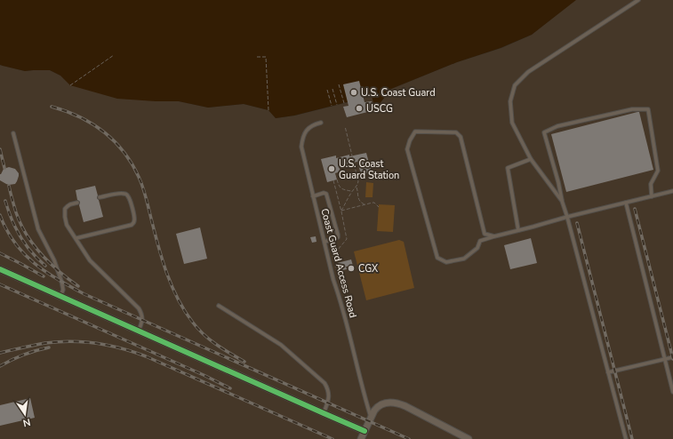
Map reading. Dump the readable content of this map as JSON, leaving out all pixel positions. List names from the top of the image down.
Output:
{
  "streets": {
    "lane": ["Coast Guard Access Road"]
  },
  "places": [
    "U.S. Coast Guard",
    "USCG",
    "U.S. Coast Guard Station",
    "CGX"
  ],
  "north": "bottom"
}
